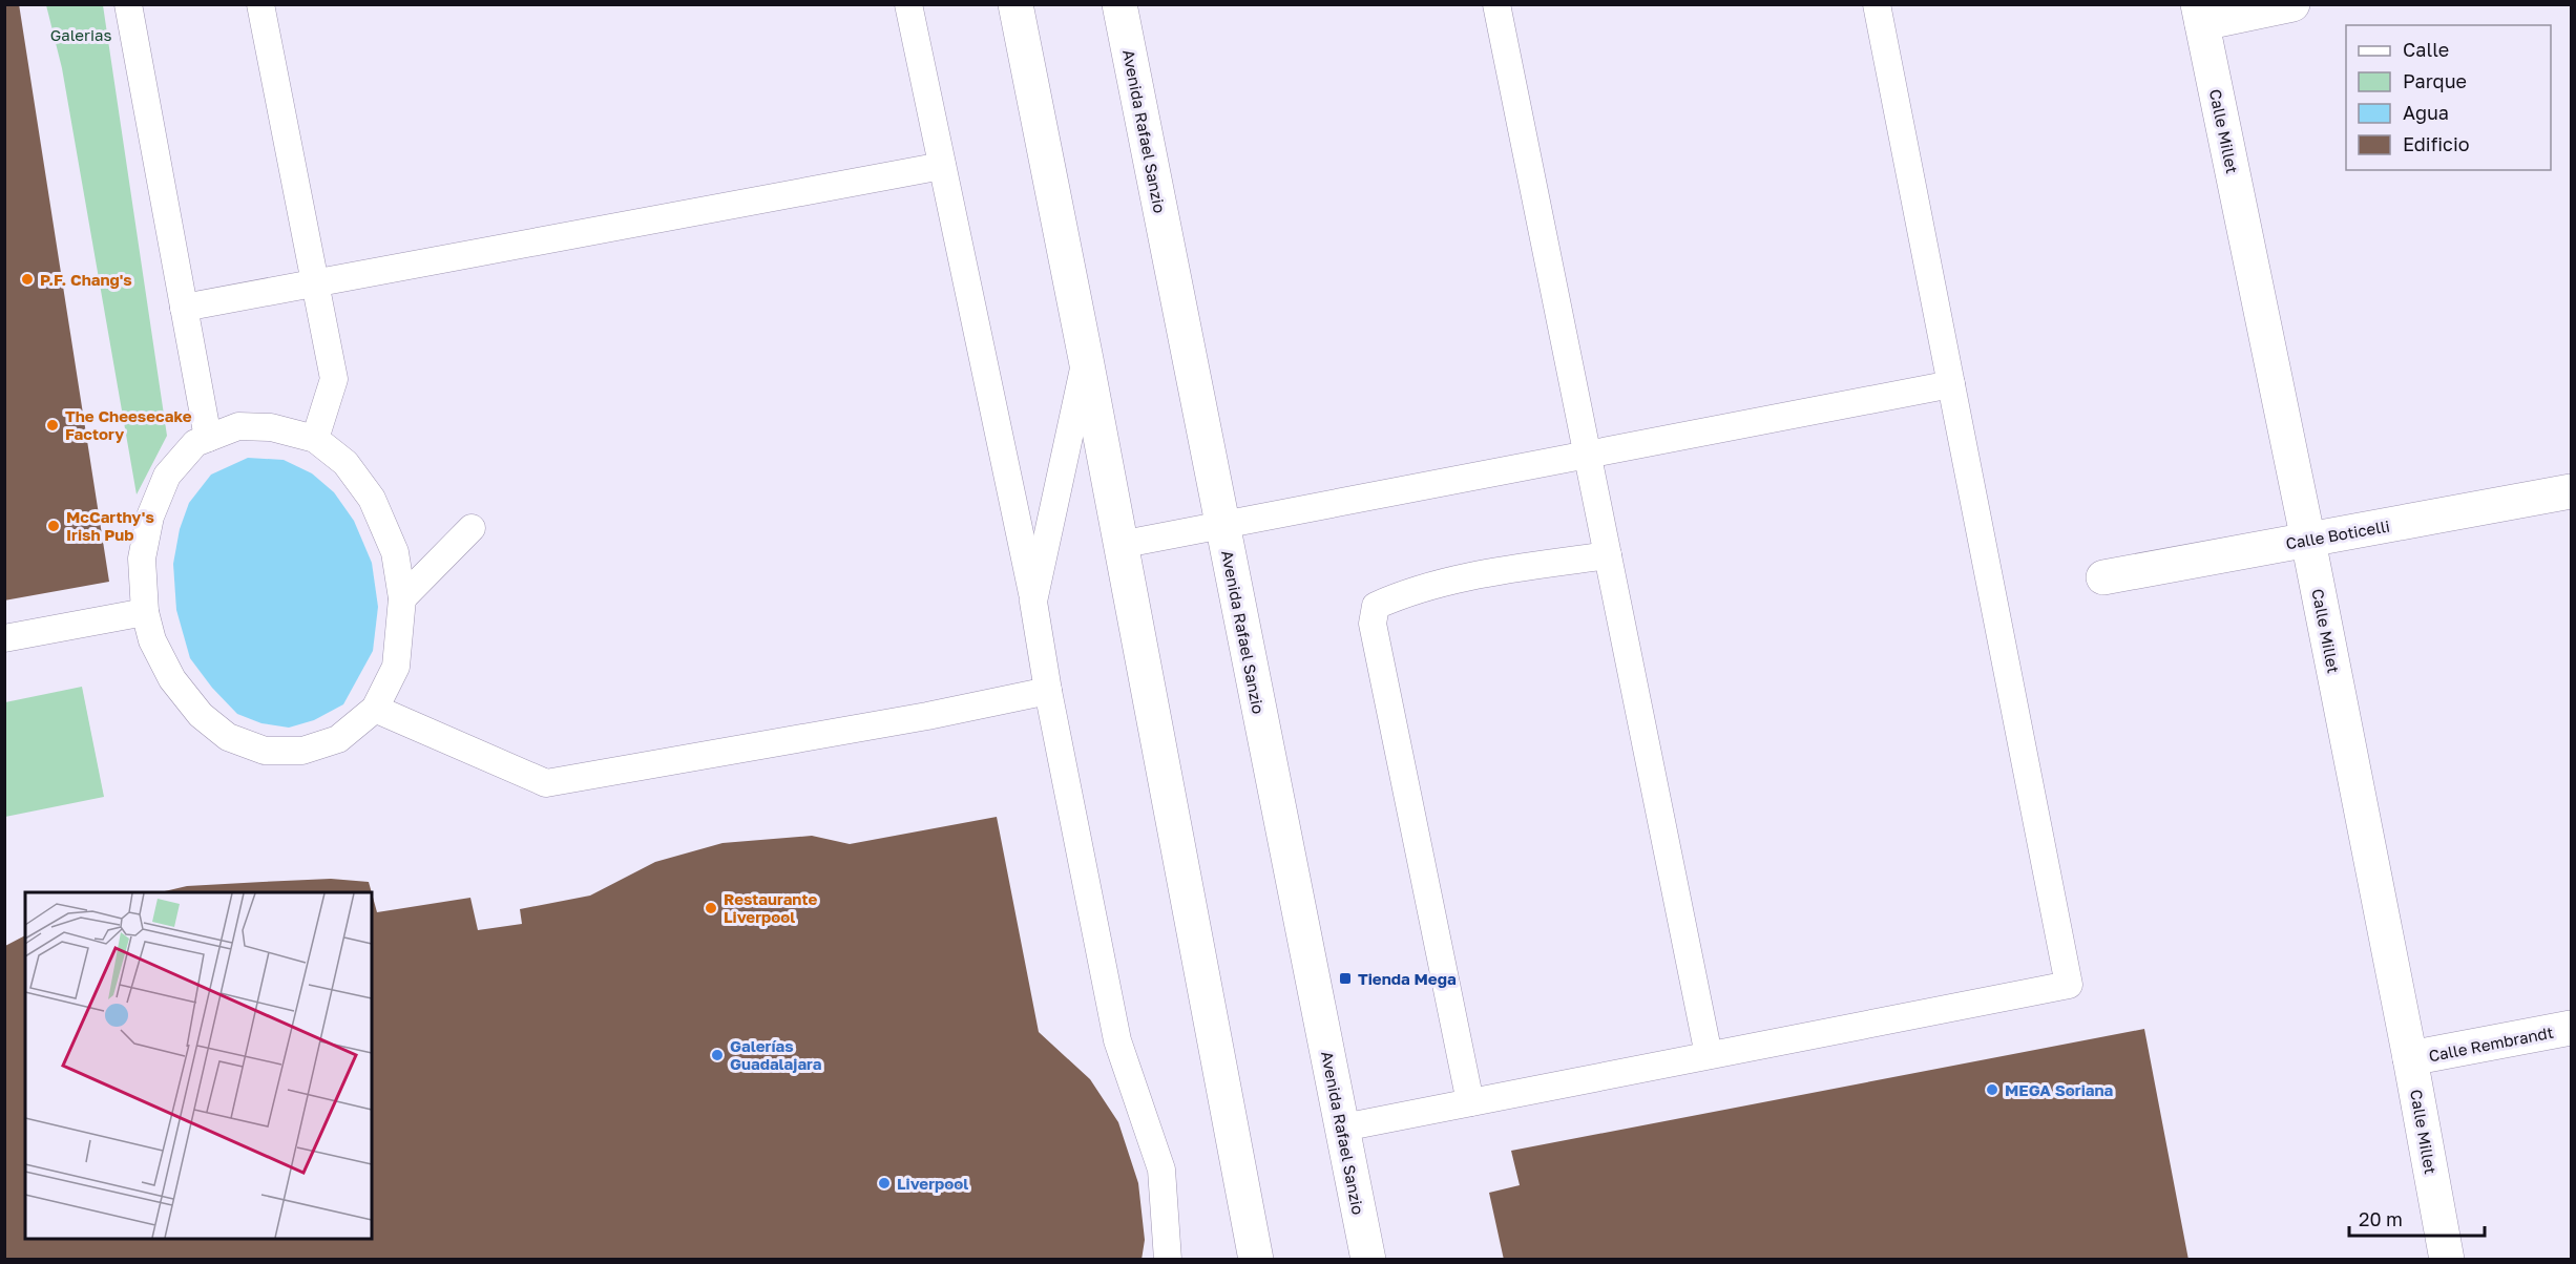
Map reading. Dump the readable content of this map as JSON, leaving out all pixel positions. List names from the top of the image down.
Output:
{
  "streets": {
    "main road": [
      "Avenida Rafael Sanzio",
      "Calle Millet",
      "Calle Boticelli",
      "Calle Rembrandt"
    ]
  },
  "crossings": [
    ["Calle Millet", "Calle Boticelli"],
    ["Calle Millet", "Calle Rembrandt"]
  ],
  "parks": ["Galerias"],
  "places": {
    "other": [
      "P.F. Chang's",
      "The Cheesecake Factory",
      "McCarthy's Irish Pub",
      "Restaurante Liverpool",
      "Galerías Guadalajara",
      "MEGA Soriana",
      "Liverpool"
    ],
    "transit": ["Tienda Mega"]
  },
  "legend": [
    "Calle",
    "Parque",
    "Agua",
    "Edificio"
  ],
  "scale_bar": "20 m"
}
